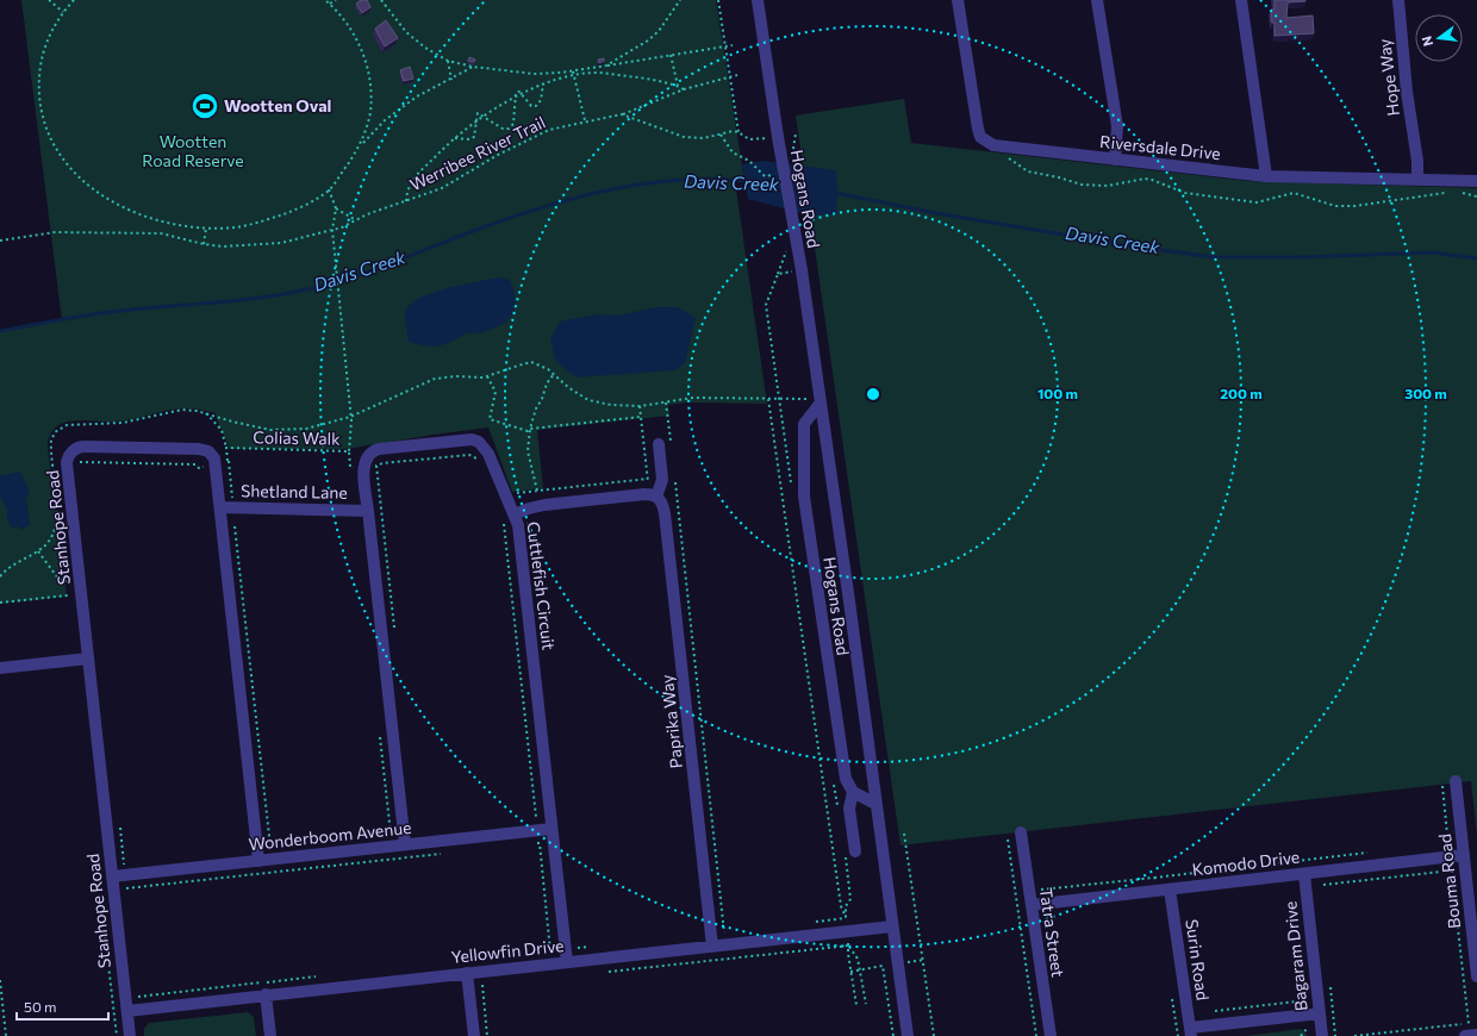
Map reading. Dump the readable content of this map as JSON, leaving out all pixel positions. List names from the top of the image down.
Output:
{
  "streets": {
    "street": [
      "Hope Way",
      "Riversdale Drive",
      "Hogans Road",
      "Shetland Lane",
      "Stanhope Road",
      "Cuttlefish Circuit",
      "Paprika Way",
      "Wonderboom Avenue",
      "Komodo Drive",
      "Bouma Road",
      "Tatra Street",
      "Yellowfin Drive",
      "Bagaram Drive",
      "Surin Road"
    ],
    "path": ["Werribee River Trail", "Colias Walk"]
  },
  "crossings": [
    ["Hope Way", "Riversdale Drive"],
    ["Werribee River Trail", "Hogans Road"],
    ["Hogans Road", "Yellowfin Drive"],
    ["Colias Walk", "Cuttlefish Circuit"],
    ["Stanhope Road", "Wonderboom Avenue"],
    ["Stanhope Road", "Yellowfin Drive"],
    ["Cuttlefish Circuit", "Wonderboom Avenue"],
    ["Cuttlefish Circuit", "Yellowfin Drive"],
    ["Paprika Way", "Yellowfin Drive"],
    ["Komodo Drive", "Bouma Road"],
    ["Komodo Drive", "Tatra Street"],
    ["Komodo Drive", "Bagaram Drive"],
    ["Komodo Drive", "Surin Road"]
  ],
  "water": ["Davis Creek"],
  "parks": ["Wootten Road Reserve"],
  "places": {
    "sports": ["Wootten Oval"]
  },
  "scale_bar": "50 m",
  "north": "left",
  "rings": ["100 m", "200 m", "300 m"]
}
